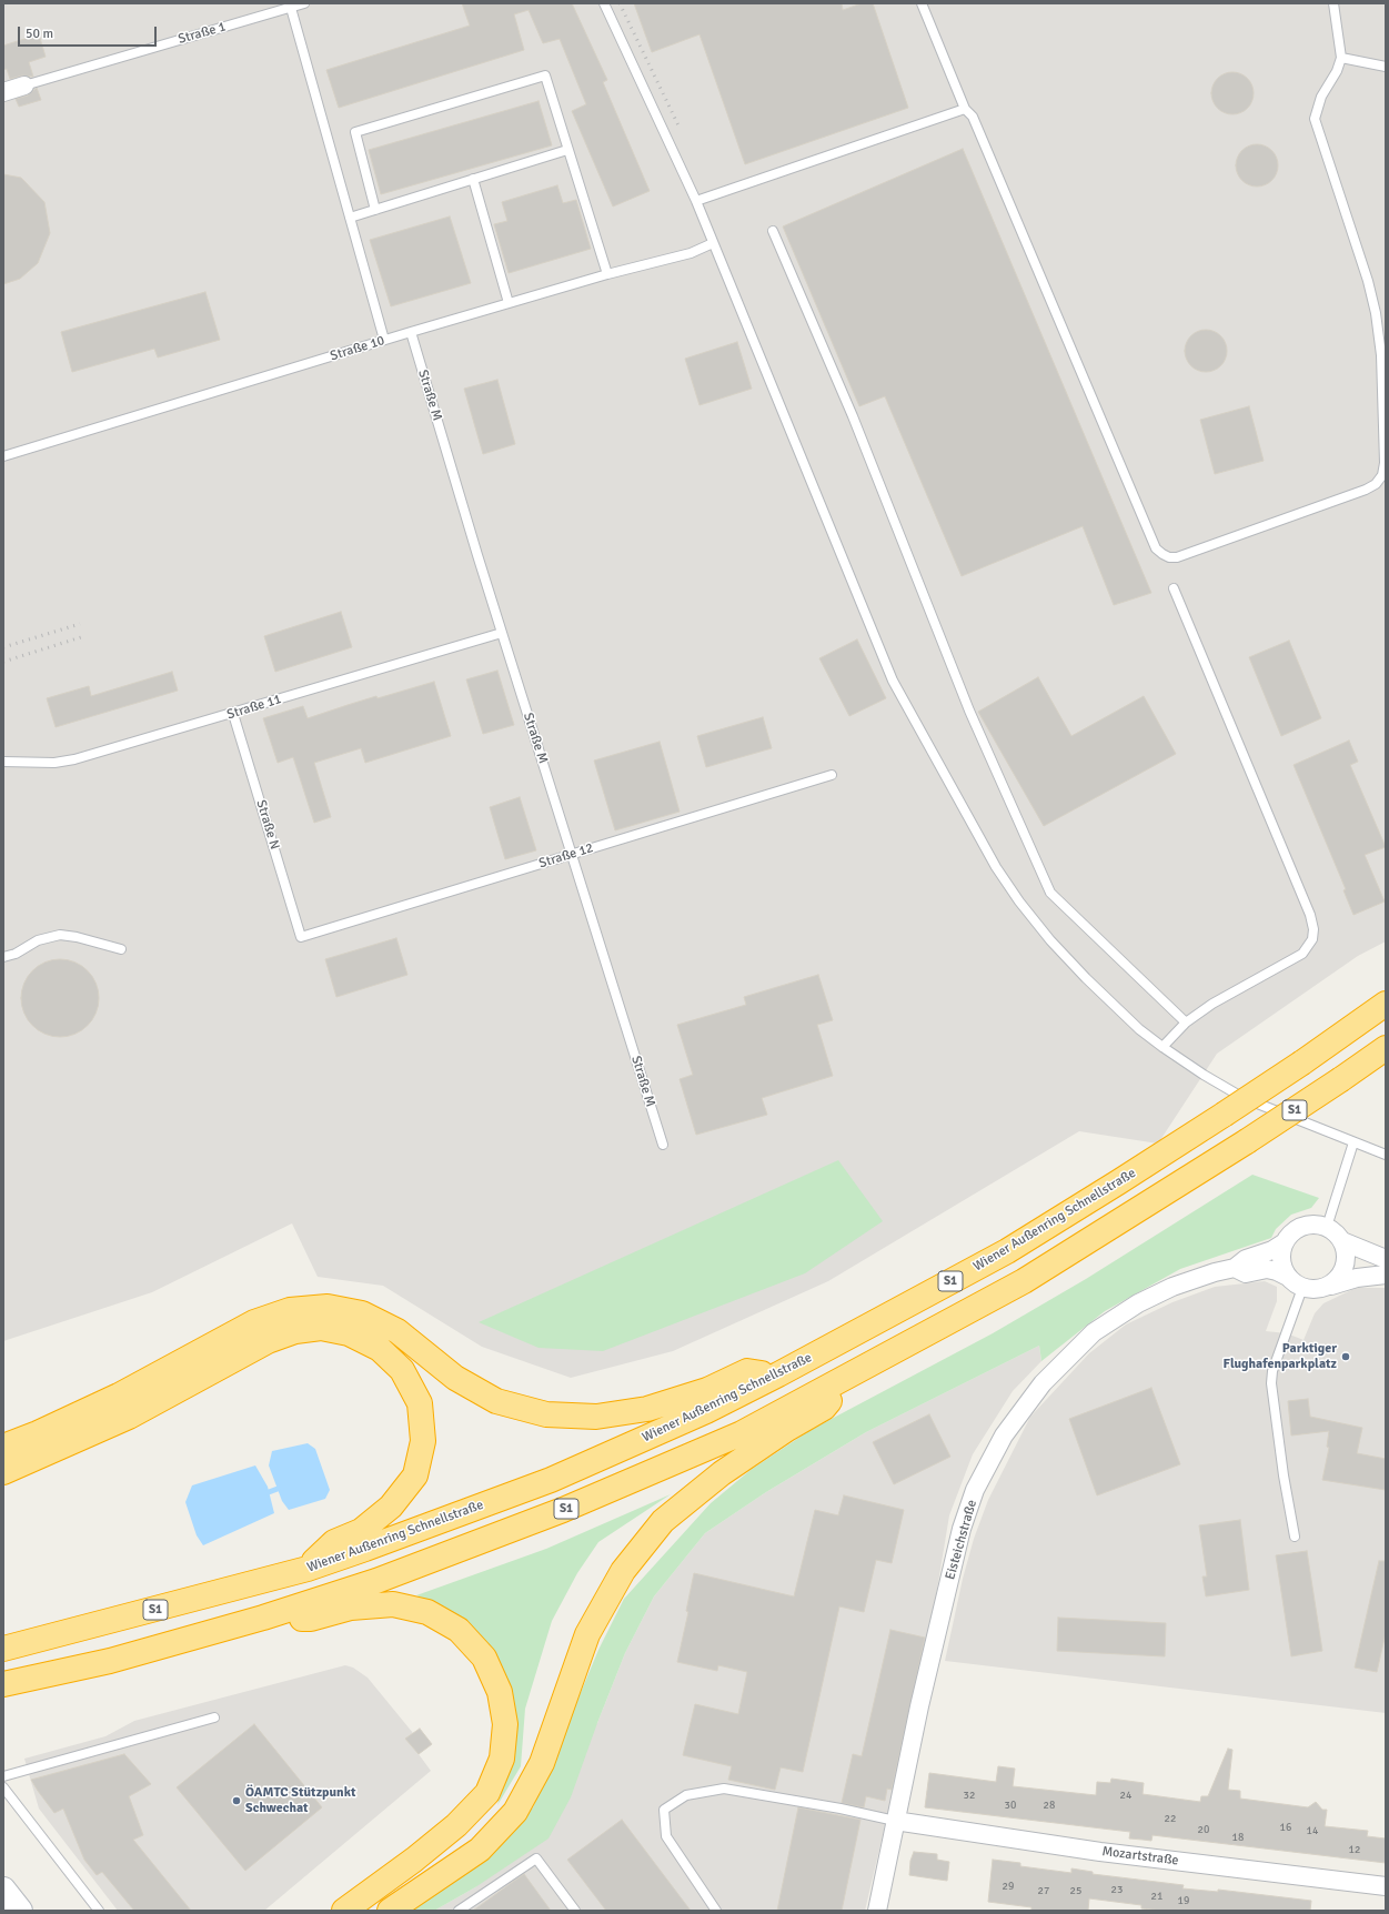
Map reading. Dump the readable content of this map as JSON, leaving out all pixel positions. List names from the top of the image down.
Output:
{
  "streets": {
    "highway": ["S1", "Wiener Außenring Schnellstraße"],
    "street": ["Eisteichstraße", "Mozartstraße"],
    "lane": [
      "Straße 1",
      "Straße 10",
      "Straße M",
      "Straße 11",
      "Straße N",
      "Straße 12"
    ]
  },
  "crossings": [
    ["Straße 10", "Straße M"],
    ["Straße M", "Straße 11"],
    ["Straße M", "Straße 12"],
    ["Straße 11", "Straße N"],
    ["Straße N", "Straße 12"],
    ["Eisteichstraße", "Mozartstraße"]
  ],
  "places": ["Parktiger Flughafenparkplatz", "ÖAMTC Stützpunkt Schwechat"],
  "house_numbers": [
    "32",
    "24",
    "30",
    "28",
    "22",
    "16",
    "20",
    "14",
    "18",
    "12",
    "29",
    "23",
    "27",
    "25",
    "21",
    "19"
  ],
  "scale_bar": "50 m"
}
